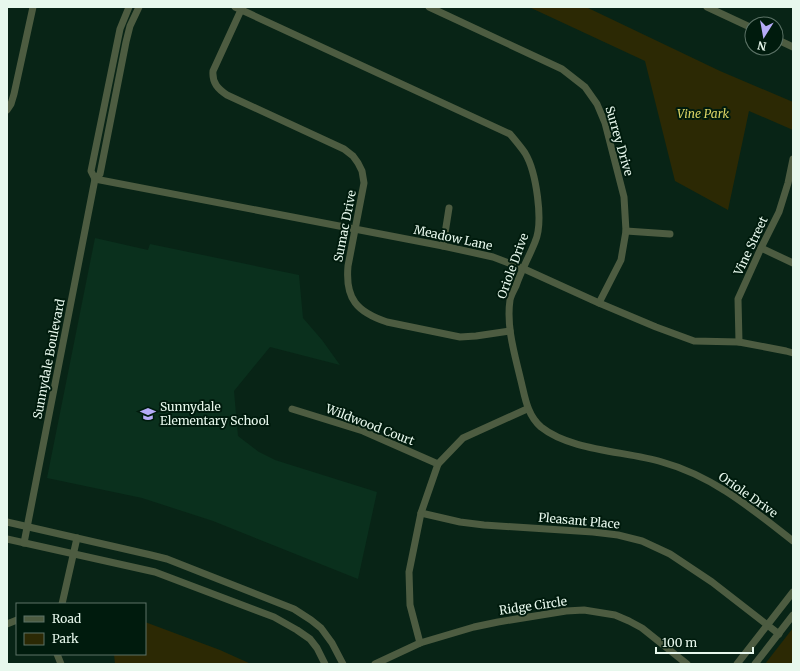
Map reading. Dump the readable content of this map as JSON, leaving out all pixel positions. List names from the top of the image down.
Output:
{
  "streets": {
    "street": [
      "Surrey Drive",
      "Sumac Drive",
      "Meadow Lane",
      "Vine Street",
      "Oriole Drive",
      "Sunnydale Boulevard",
      "Wildwood Court",
      "Pleasant Place",
      "Ridge Circle"
    ]
  },
  "crossings": [
    ["Surrey Drive", "Meadow Lane"],
    ["Sumac Drive", "Meadow Lane"],
    ["Sumac Drive", "Oriole Drive"],
    ["Meadow Lane", "Vine Street"],
    ["Meadow Lane", "Oriole Drive"],
    ["Meadow Lane", "Sunnydale Boulevard"]
  ],
  "parks": ["Vine Park"],
  "places": {
    "school or university": ["Sunnydale Elementary School"]
  },
  "legend": ["Road", "Park"],
  "scale_bar": "100 m",
  "north": "bottom"
}
